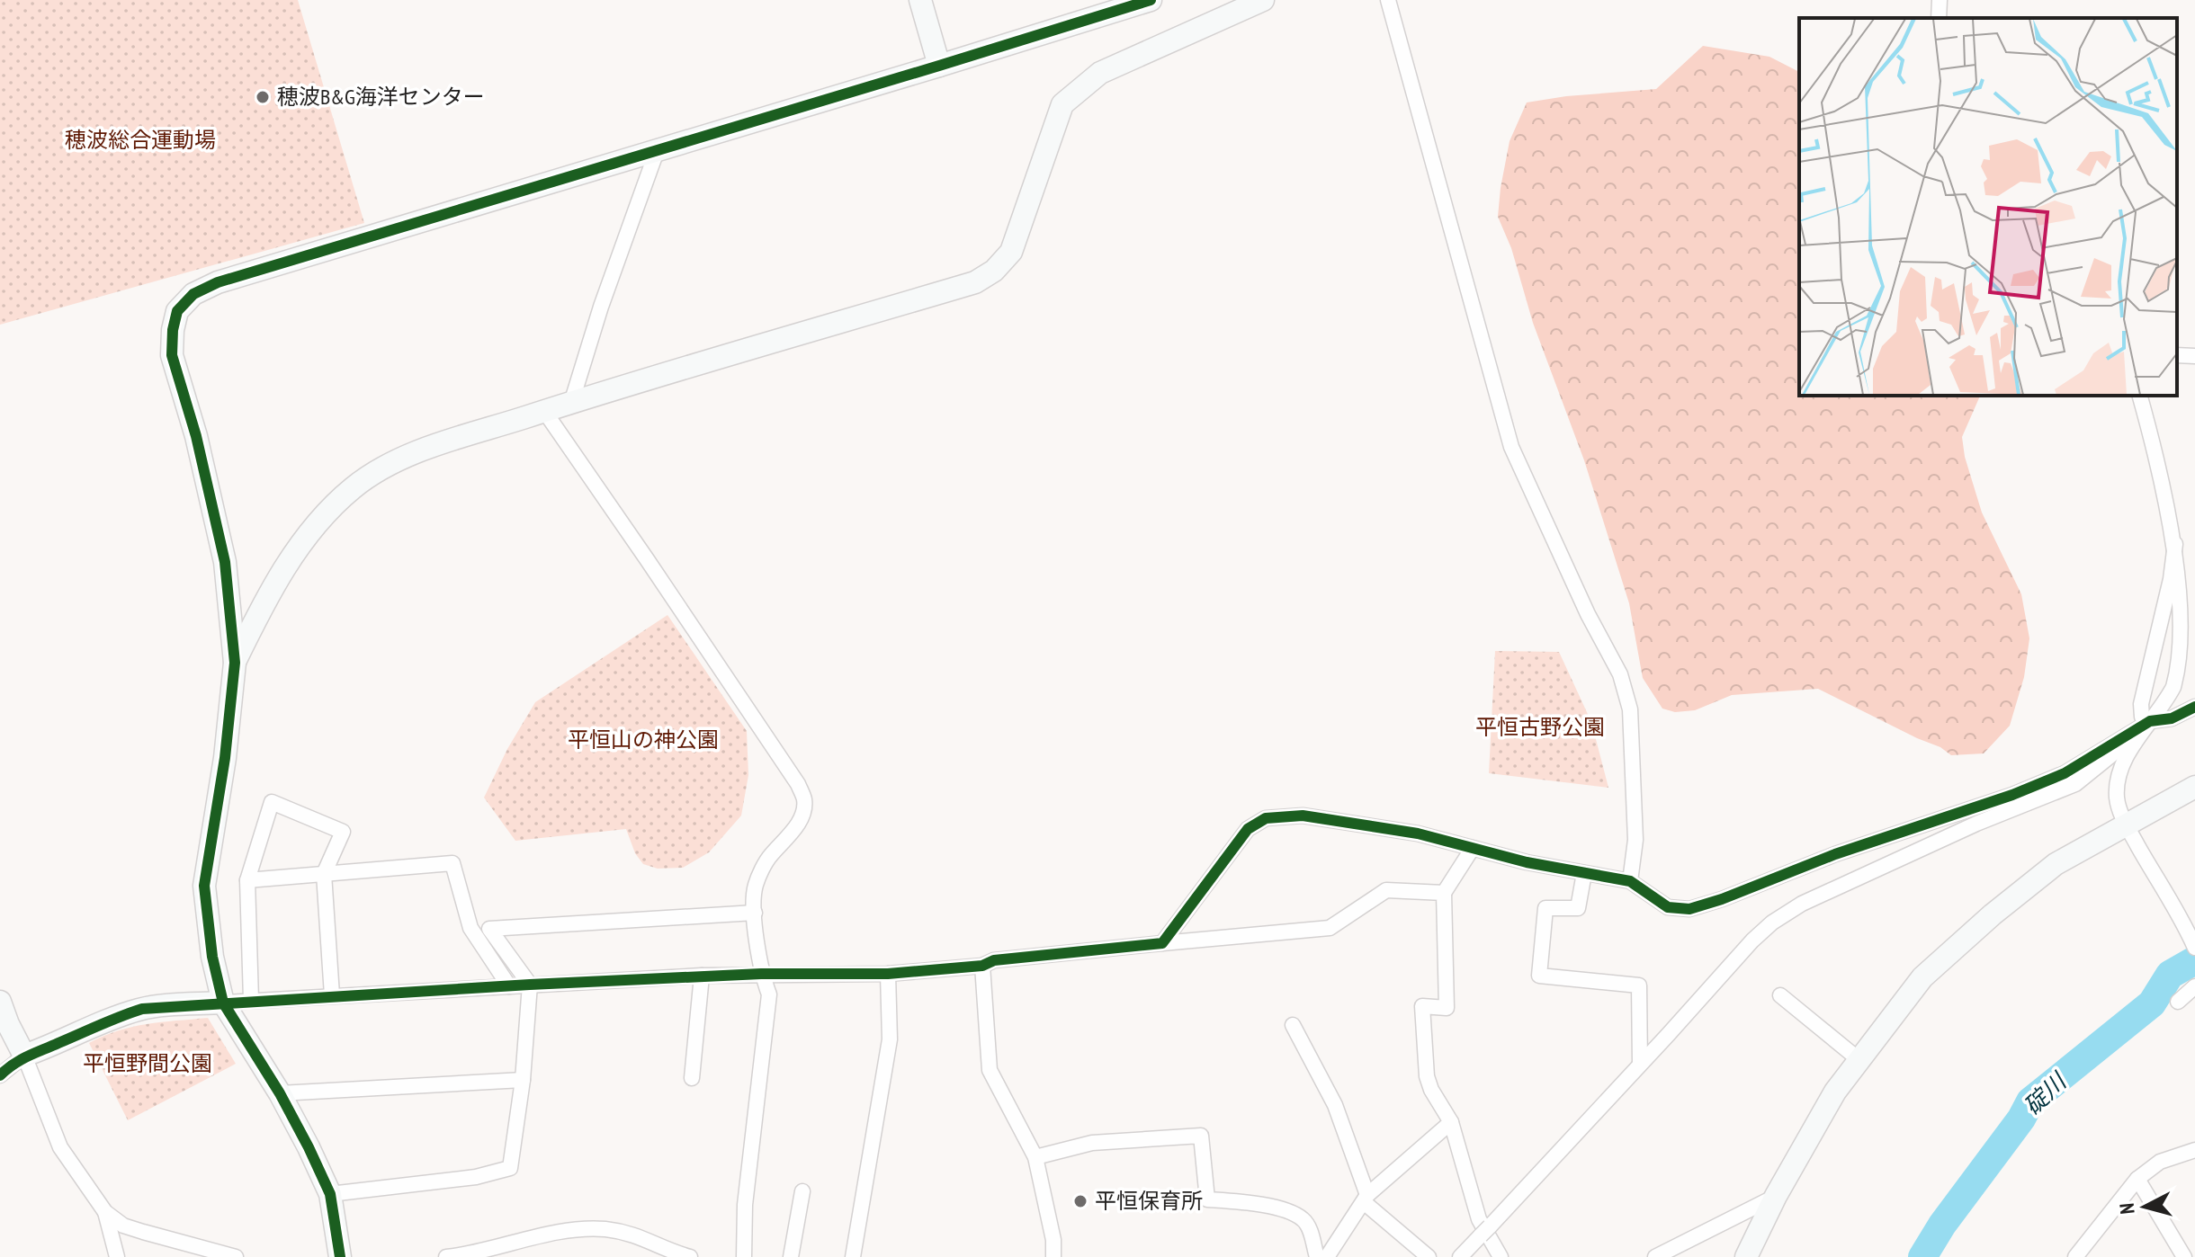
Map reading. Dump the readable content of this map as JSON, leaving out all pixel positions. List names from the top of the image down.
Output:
{
  "water": ["碇川"],
  "parks": [
    "穂波総合運動場",
    "平恒古野公園",
    "平恒山の神公園",
    "平恒野間公園"
  ],
  "places": ["穂波B&G海洋センター", "平恒保育所"],
  "north": "left"
}
